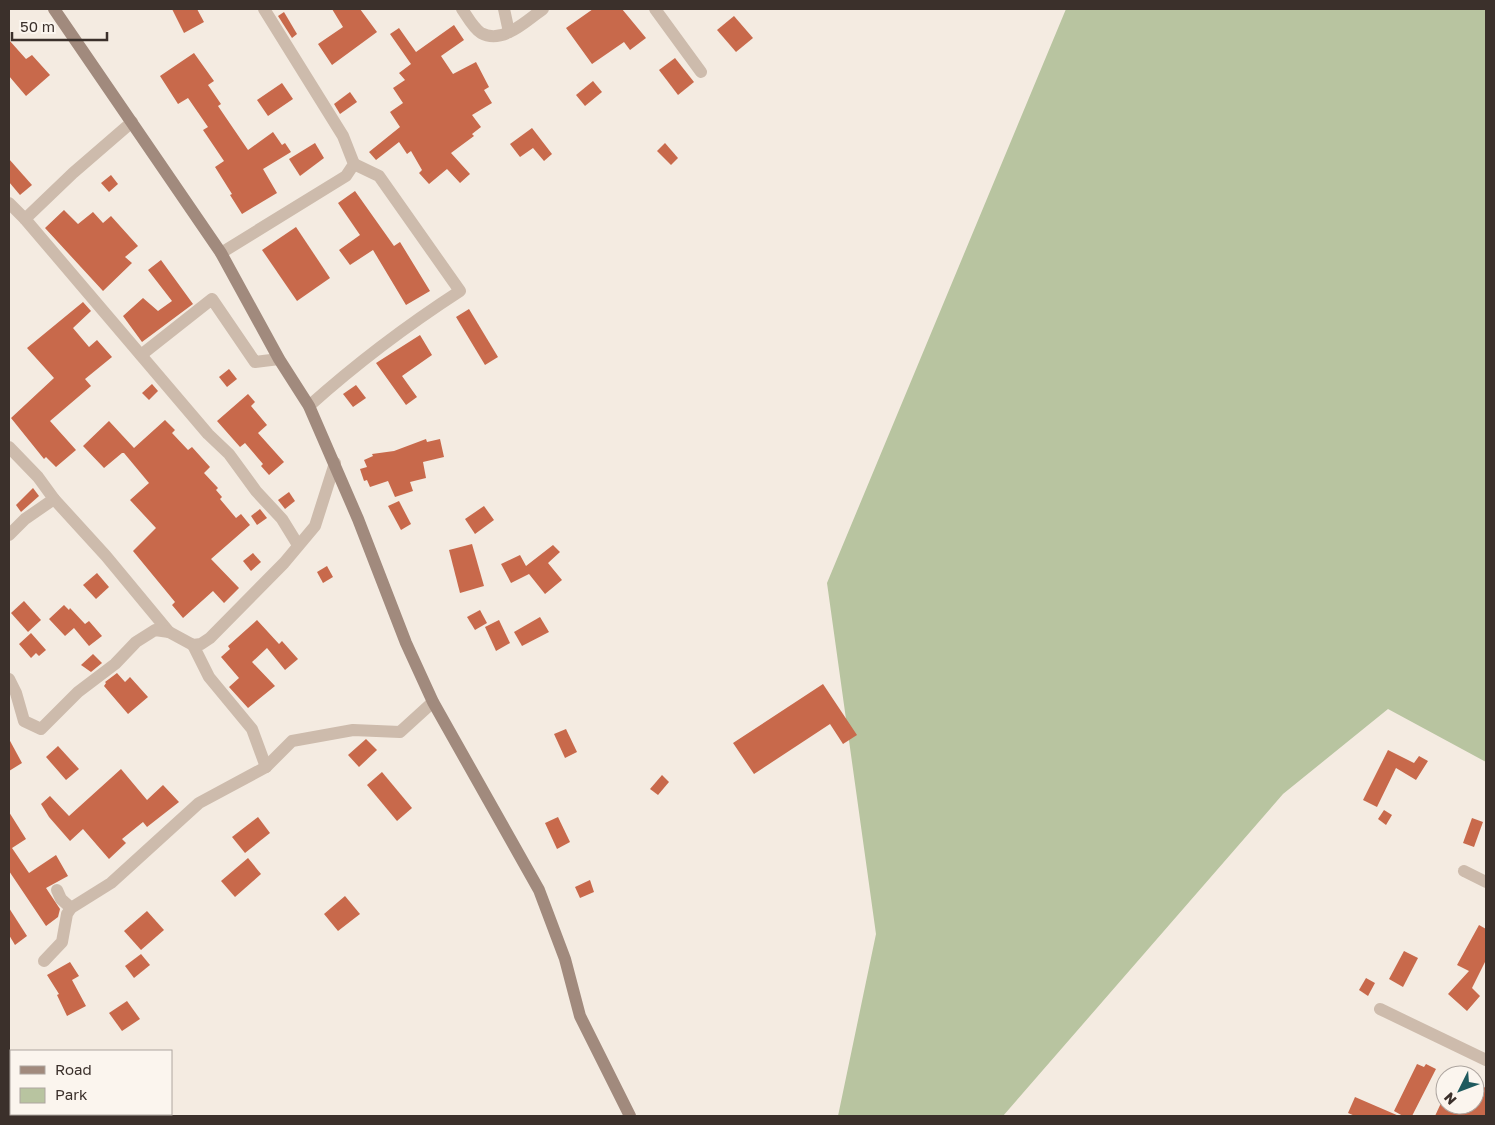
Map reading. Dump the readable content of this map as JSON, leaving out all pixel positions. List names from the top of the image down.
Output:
{
  "legend": ["Road", "Park"],
  "scale_bar": "50 m",
  "north": "bottom left"
}
